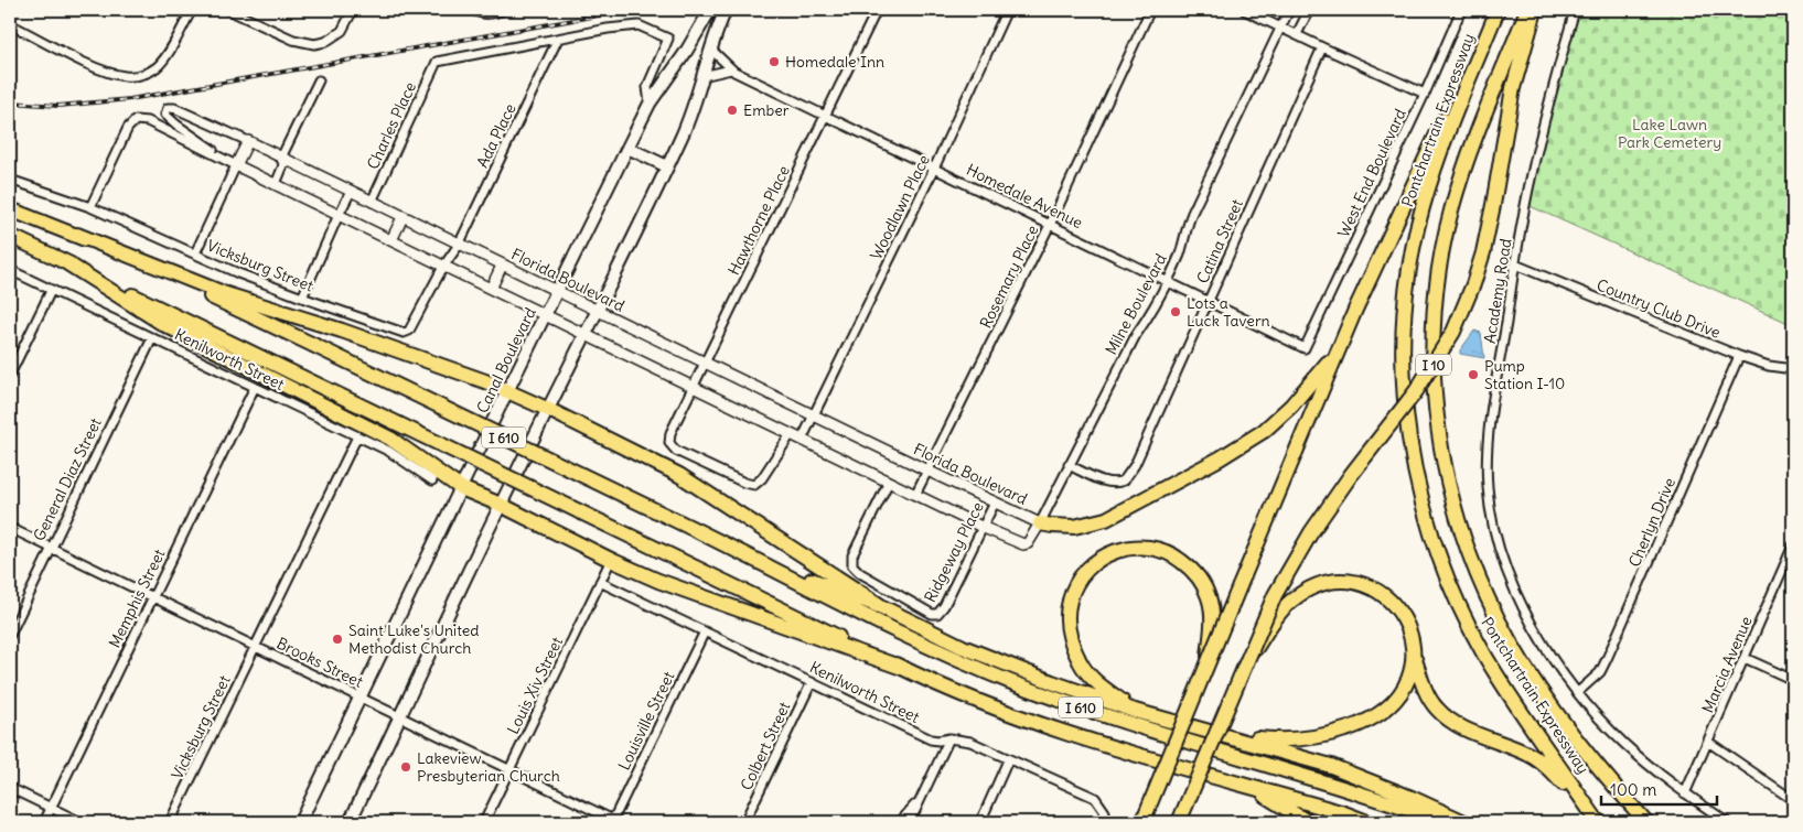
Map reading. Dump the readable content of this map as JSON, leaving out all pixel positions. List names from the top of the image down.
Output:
{
  "streets": {
    "highway": ["Pontchartrain Expressway", "I 10", "I 610"],
    "main road": ["Canal Boulevard"],
    "street": [
      "Charles Place",
      "Ada Place",
      "West End Boulevard",
      "Homedale Avenue",
      "Woodlawn Place",
      "Hawthorne Place",
      "Catina Street",
      "Vicksburg Street",
      "Rosemary Place",
      "Florida Boulevard",
      "Academy Road",
      "Milne Boulevard",
      "Country Club Drive",
      "Kenilworth Street",
      "General Diaz Street",
      "Cherlyn Drive",
      "Ridgeway Place",
      "Memphis Street",
      "Brooks Street",
      "Marcia Avenue",
      "Louis Xiv Street",
      "Louisville Street",
      "Colbert Street"
    ]
  },
  "crossings": [
    ["Charles Place", "Ada Place"],
    ["Charles Place", "Florida Boulevard"],
    ["Ada Place", "Vicksburg Street"],
    ["Ada Place", "Florida Boulevard"],
    ["West End Boulevard", "Homedale Avenue"],
    ["Homedale Avenue", "Woodlawn Place"],
    ["Homedale Avenue", "Hawthorne Place"],
    ["Homedale Avenue", "Catina Street"],
    ["Homedale Avenue", "Rosemary Place"],
    ["Homedale Avenue", "Milne Boulevard"],
    ["Woodlawn Place", "Florida Boulevard"],
    ["Hawthorne Place", "Florida Boulevard"],
    ["Catina Street", "Milne Boulevard"],
    ["Vicksburg Street", "Florida Boulevard"],
    ["Vicksburg Street", "Kenilworth Street"],
    ["Vicksburg Street", "Brooks Street"],
    ["Rosemary Place", "Florida Boulevard"],
    ["Florida Boulevard", "Milne Boulevard"],
    ["Florida Boulevard", "Canal Boulevard"],
    ["Florida Boulevard", "Ridgeway Place"],
    ["Academy Road", "Country Club Drive"],
    ["Academy Road", "Cherlyn Drive"],
    ["Academy Road", "Marcia Avenue"],
    ["Country Club Drive", "Cherlyn Drive"],
    ["Kenilworth Street", "General Diaz Street"],
    ["Kenilworth Street", "Memphis Street"],
    ["Kenilworth Street", "Louis Xiv Street"],
    ["Kenilworth Street", "Louisville Street"],
    ["Kenilworth Street", "Colbert Street"],
    ["Canal Boulevard", "Brooks Street"],
    ["General Diaz Street", "Brooks Street"],
    ["Memphis Street", "Brooks Street"],
    ["Brooks Street", "Louis Xiv Street"],
    ["Brooks Street", "Louisville Street"]
  ],
  "parks": ["Lake Lawn Park Cemetery"],
  "places": [
    "Homedale Inn",
    "Ember",
    "Lots a Luck Tavern",
    "Pump Station I-10",
    "Saint Luke's United Methodist Church",
    "Lakeview Presbyterian Church"
  ],
  "scale_bar": "100 m"
}
